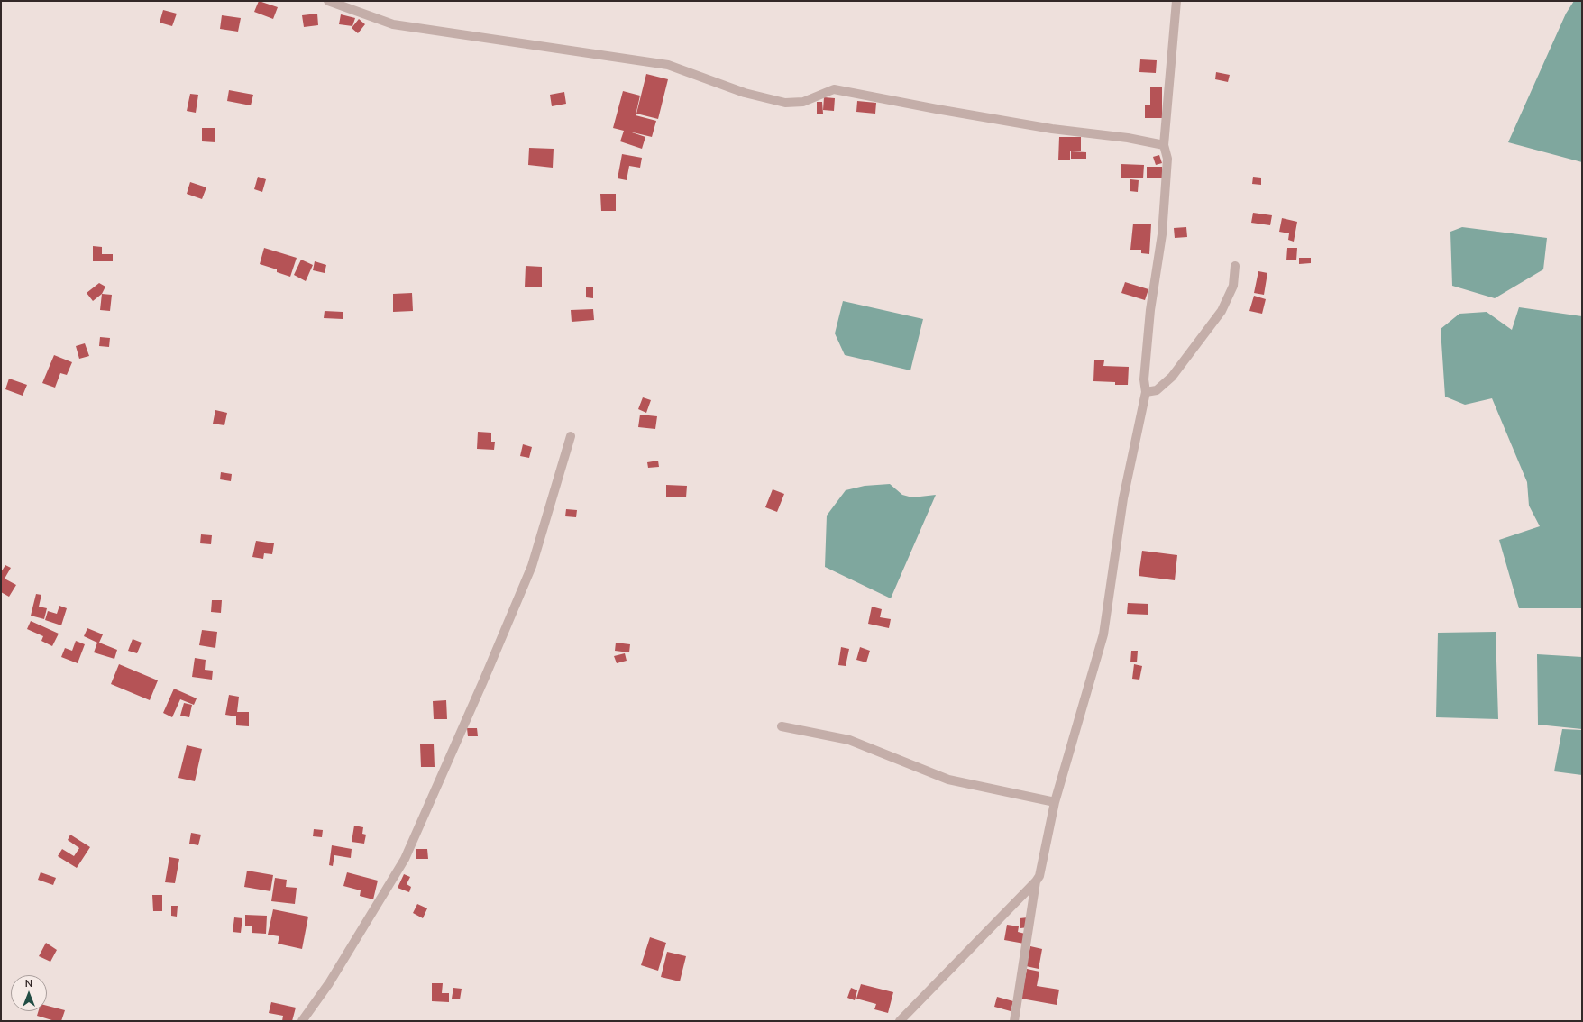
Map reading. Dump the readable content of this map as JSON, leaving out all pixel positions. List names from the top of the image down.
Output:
{
  "north": "top"
}
